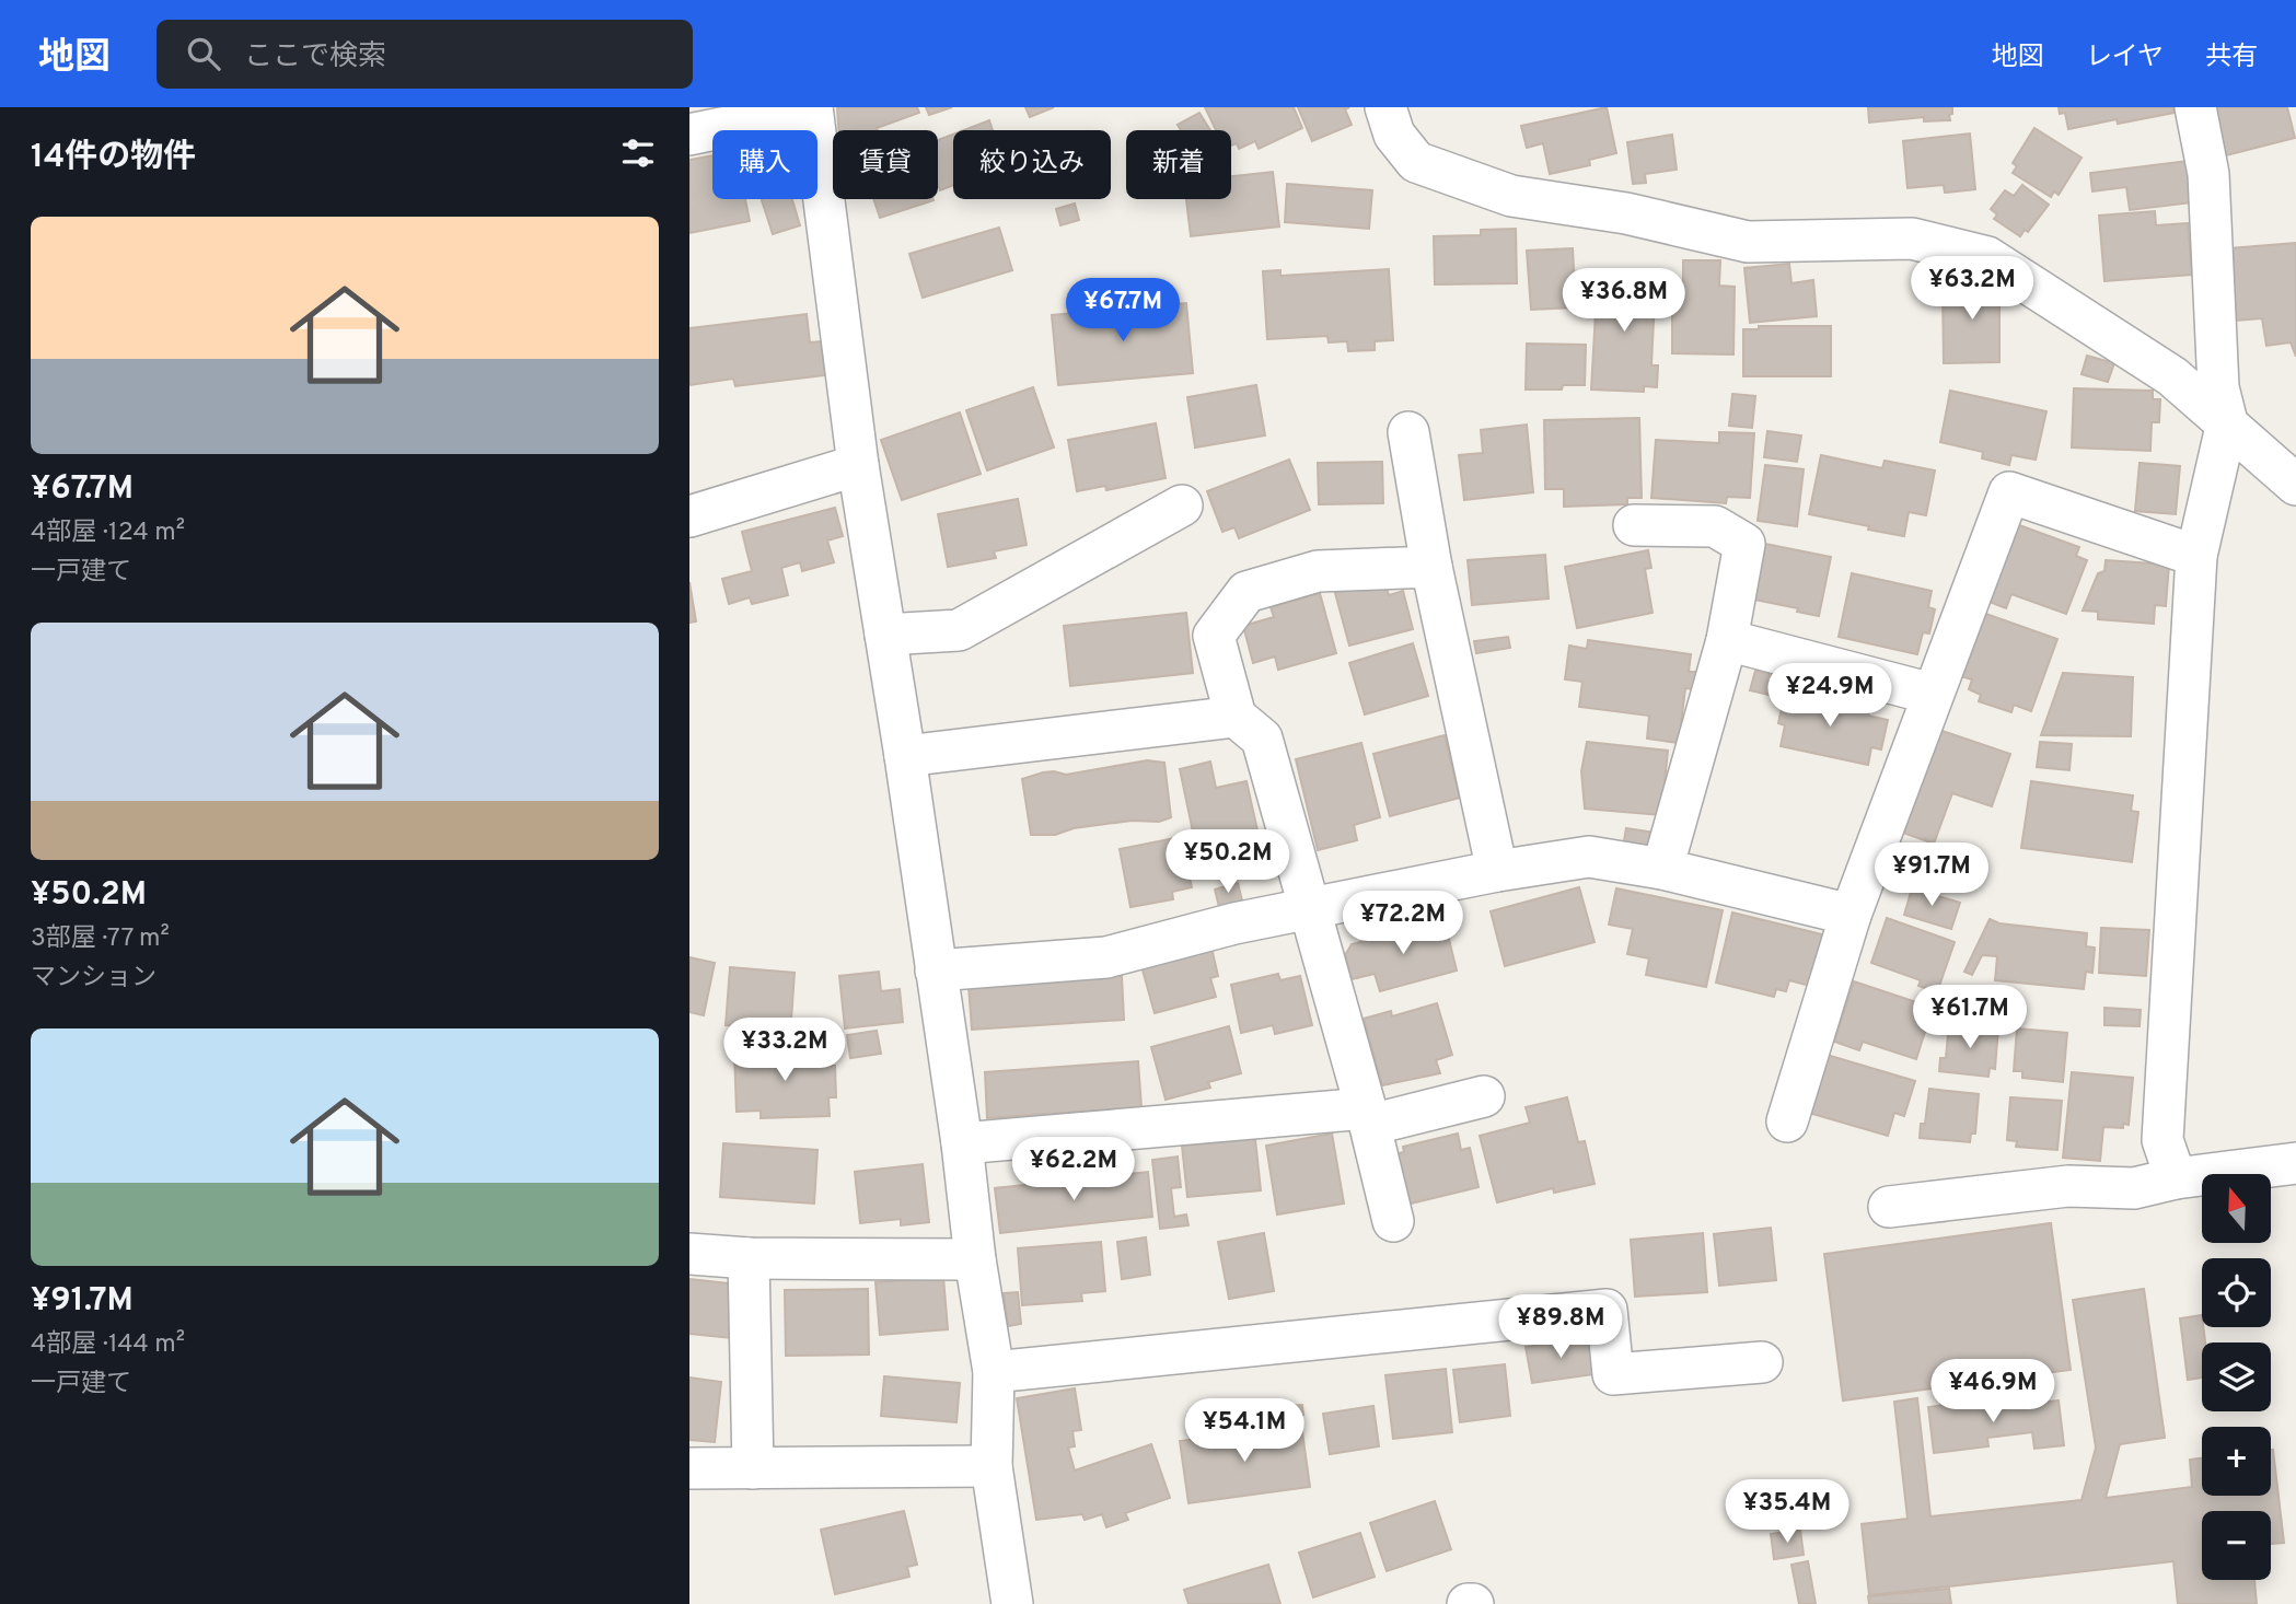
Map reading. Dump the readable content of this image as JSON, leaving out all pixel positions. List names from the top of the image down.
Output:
{
  "north": "top",
  "page": {
    "header": "地図",
    "search": "ここで検索",
    "nav": ["地図", "レイヤ", "共有"],
    "heading": "14件の物件",
    "chip": [
      "購入",
      "賃貸",
      "絞り込み",
      "新着"
    ],
    "list": [
      {
        "name": "¥67.7M",
        "note": "4部屋 · 124 m² · 一戸建て"
      },
      {
        "name": "¥50.2M",
        "note": "3部屋 · 77 m² · マンション"
      },
      {
        "name": "¥91.7M",
        "note": "4部屋 · 144 m² · 一戸建て"
      }
    ],
    "price": [
      "¥63.2M",
      "¥36.8M",
      "¥67.7M",
      "¥24.9M",
      "¥50.2M",
      "¥91.7M",
      "¥72.2M",
      "¥61.7M",
      "¥33.2M",
      "¥62.2M",
      "¥89.8M",
      "¥46.9M",
      "¥54.1M",
      "¥35.4M"
    ],
    "map_buttons": ["+", "−"]
  }
}
